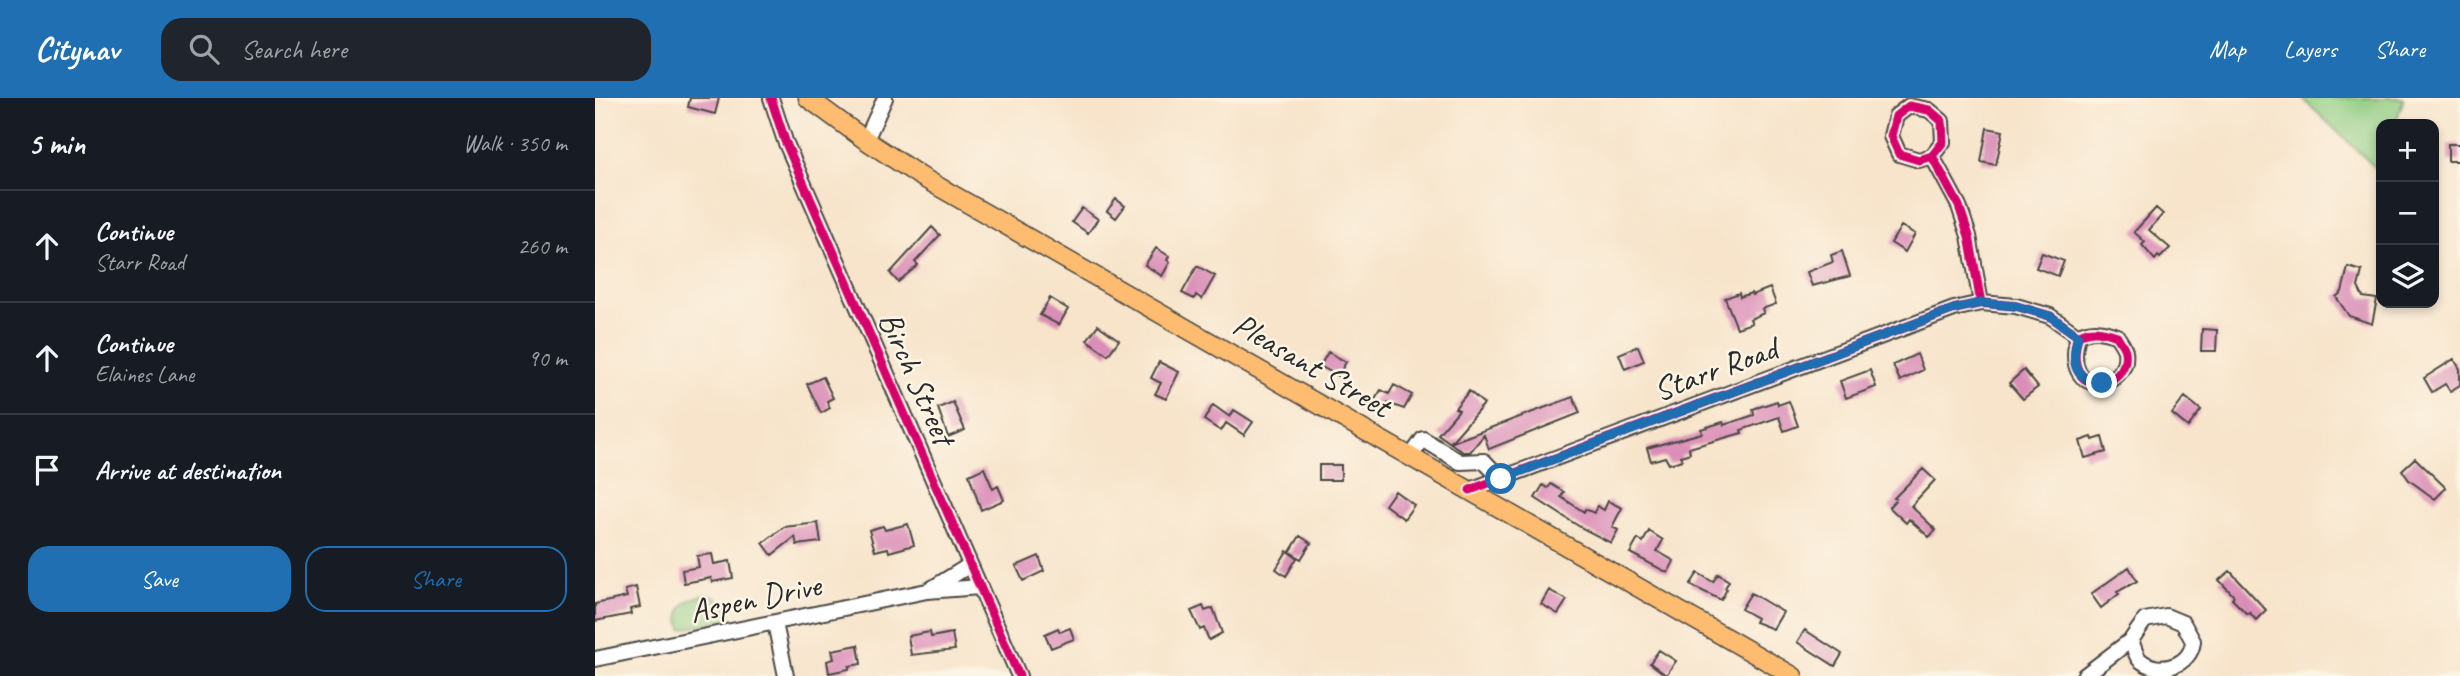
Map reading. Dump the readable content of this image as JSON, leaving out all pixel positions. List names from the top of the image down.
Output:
{
  "streets": {
    "main road": ["Pleasant Street"],
    "street": ["Starr Road", "Birch Street", "Aspen Drive"]
  },
  "crossings": [
    ["Pleasant Street", "Starr Road"],
    ["Birch Street", "Aspen Drive"]
  ],
  "page": {
    "header": "Citynav",
    "search": "Search here",
    "nav": ["Map", "Layers", "Share"],
    "heading": ["5 min", "Walk · 350 m"],
    "map_buttons": ["+", "−"],
    "list": [
      ["Continue", "Starr Road", "260 m"],
      ["Continue", "Elaines Lane", "90 m"],
      "Arrive at destination"
    ],
    "buttons": ["Save", "Share"]
  }
}
